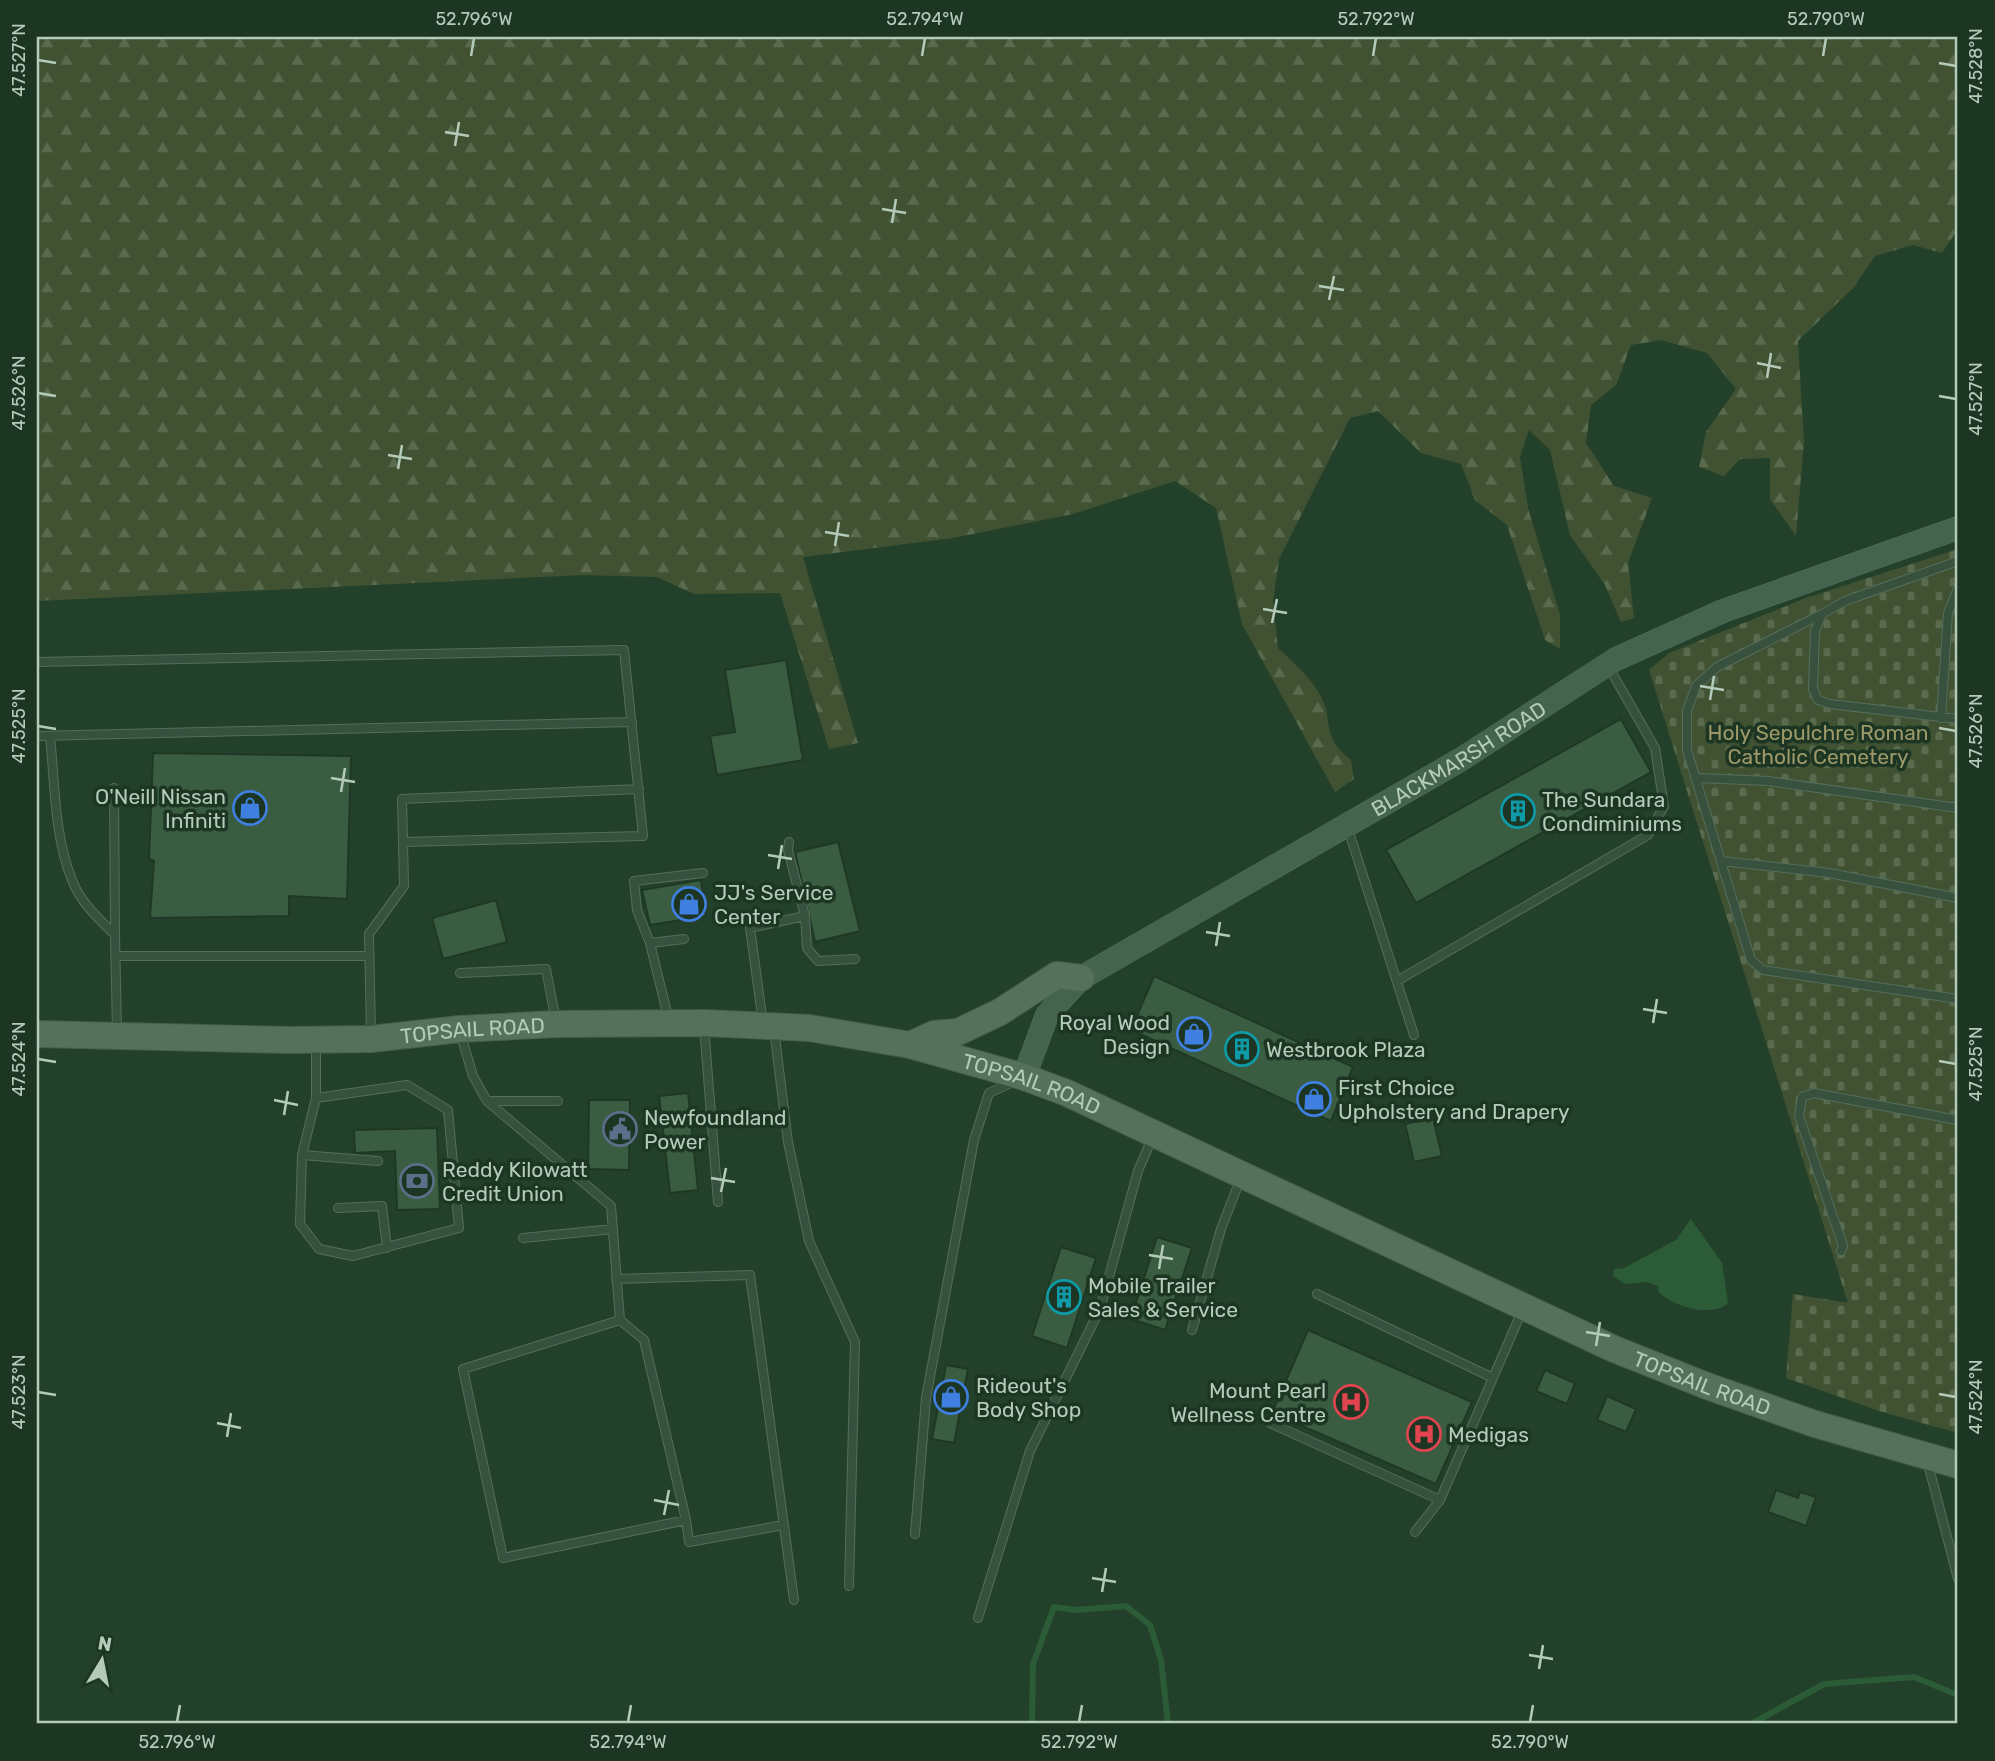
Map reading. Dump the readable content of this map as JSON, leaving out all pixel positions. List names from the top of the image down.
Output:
{
  "streets": {
    "main road": ["BLACKMARSH ROAD", "TOPSAIL ROAD"]
  },
  "crossings": [
    ["BLACKMARSH ROAD", "TOPSAIL ROAD"]
  ],
  "parks": ["Holy Sepulchre Roman Catholic Cemetery"],
  "places": {
    "shop": [
      "O'Neill Nissan Infiniti",
      "JJ's Service Center",
      "Royal Wood Design",
      "First Choice Upholstery and Drapery",
      "Rideout's Body Shop"
    ],
    "building": ["The Sundara Condiminiums", "Westbrook Plaza", "Mobile Trailer Sales & Service"],
    "public building": ["Newfoundland Power"],
    "bank": ["Reddy Kilowatt Credit Union"],
    "hospital": ["Mount Pearl Wellness Centre", "Medigas"]
  },
  "north": "top",
  "coordinates": [
    "52.796°W",
    "52.794°W",
    "52.792°W",
    "52.790°W",
    "47.527°N",
    "47.528°N",
    "47.526°N",
    "47.525°N",
    "47.524°N",
    "47.523°N"
  ]
}
